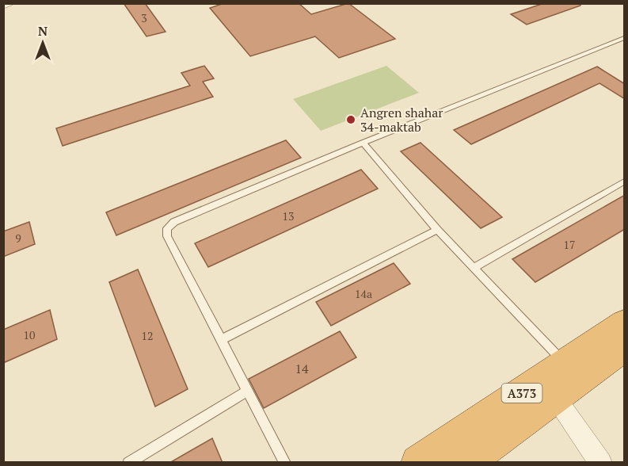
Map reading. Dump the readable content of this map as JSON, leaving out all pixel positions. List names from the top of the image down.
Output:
{
  "streets": {
    "highway": ["A373"]
  },
  "places": ["Angren shahar 34-maktab"],
  "house_numbers": [
    "3",
    "13",
    "9",
    "17",
    "14а",
    "10",
    "12",
    "14"
  ],
  "north": "top"
}
